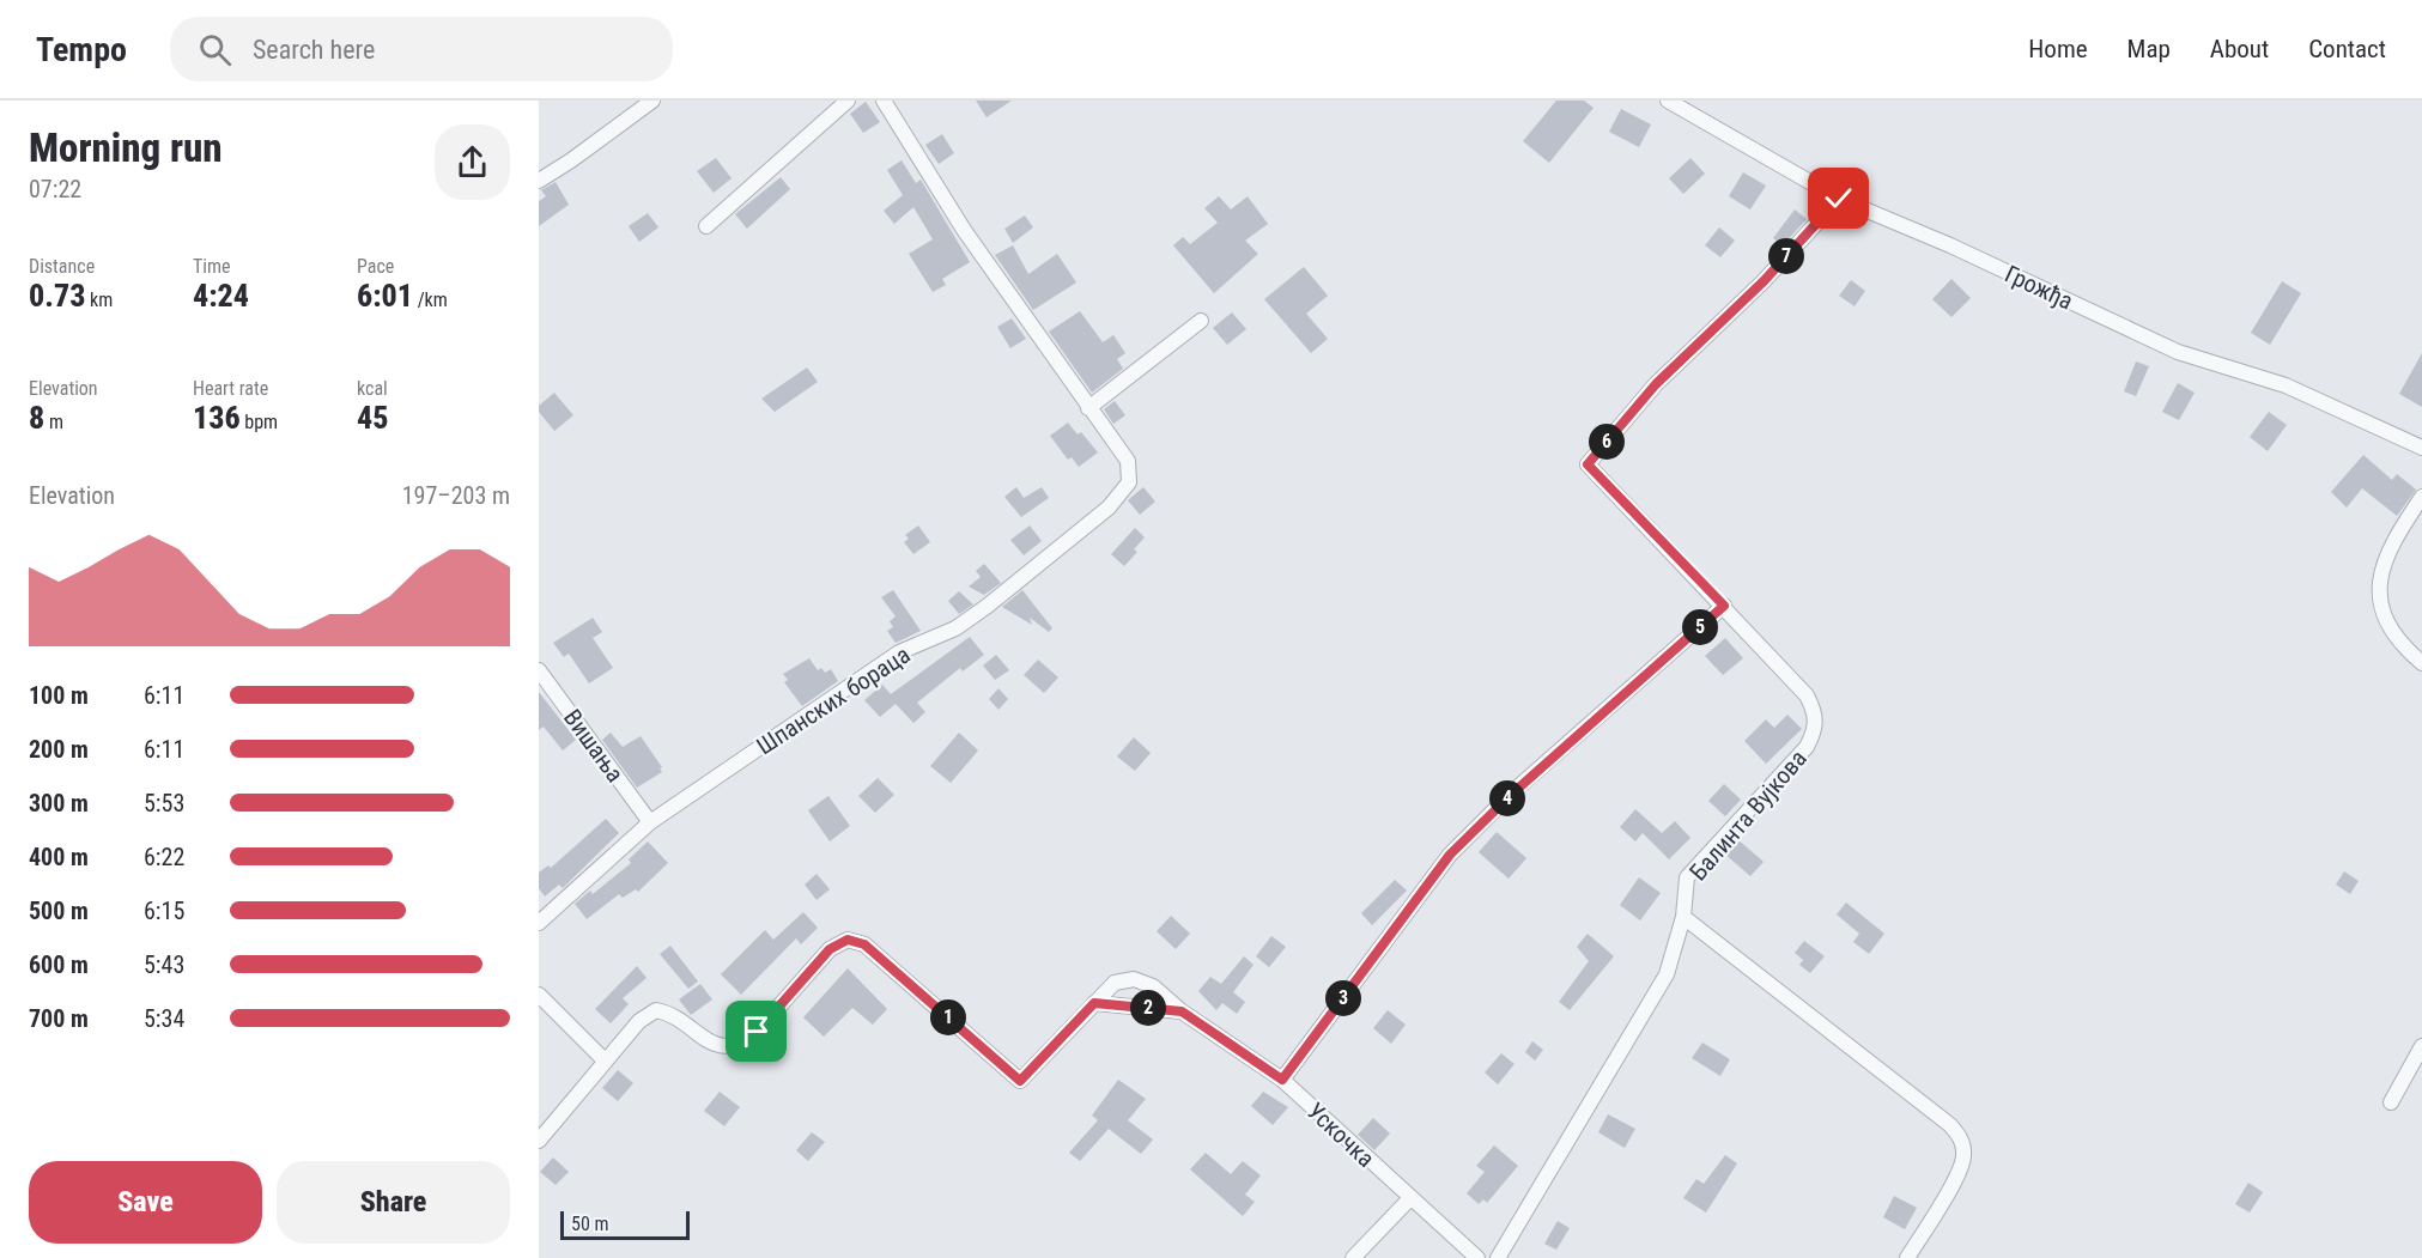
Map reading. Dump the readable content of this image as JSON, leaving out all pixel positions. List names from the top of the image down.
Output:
{
  "streets": {
    "street": [
      "Грожђа",
      "Шпанских бораца",
      "Вишања",
      "Балинта Вујкова",
      "Ускочка"
    ]
  },
  "crossings": [
    ["Грожђа", "Балинта Вујкова"],
    ["Шпанских бораца", "Вишања"]
  ],
  "scale_bar": "50 m",
  "page": {
    "header": "Tempo",
    "search": "Search here",
    "nav": [
      "Home",
      "Map",
      "About",
      "Contact"
    ],
    "heading": ["Morning run", "07:22"],
    "stats": [
      ["Distance", "0.73 km"],
      ["Time", "4:24"],
      ["Pace", "6:01 /km"],
      ["Elevation", "8 m"],
      ["Heart rate", "136 bpm"],
      ["kcal", "45"]
    ],
    "pins": [
      "7",
      "6",
      "5",
      "4",
      "3",
      "2",
      "1"
    ],
    "chart": ["Elevation", "197–203 m"],
    "list": [
      {
        "name": "100 m",
        "note": "6:11"
      },
      {
        "name": "200 m",
        "note": "6:11"
      },
      {
        "name": "300 m",
        "note": "5:53"
      },
      {
        "name": "400 m",
        "note": "6:22"
      },
      {
        "name": "500 m",
        "note": "6:15"
      },
      {
        "name": "600 m",
        "note": "5:43"
      },
      {
        "name": "700 m",
        "note": "5:34"
      }
    ],
    "buttons": ["Save", "Share"],
    "scale": "50 m"
  }
}
